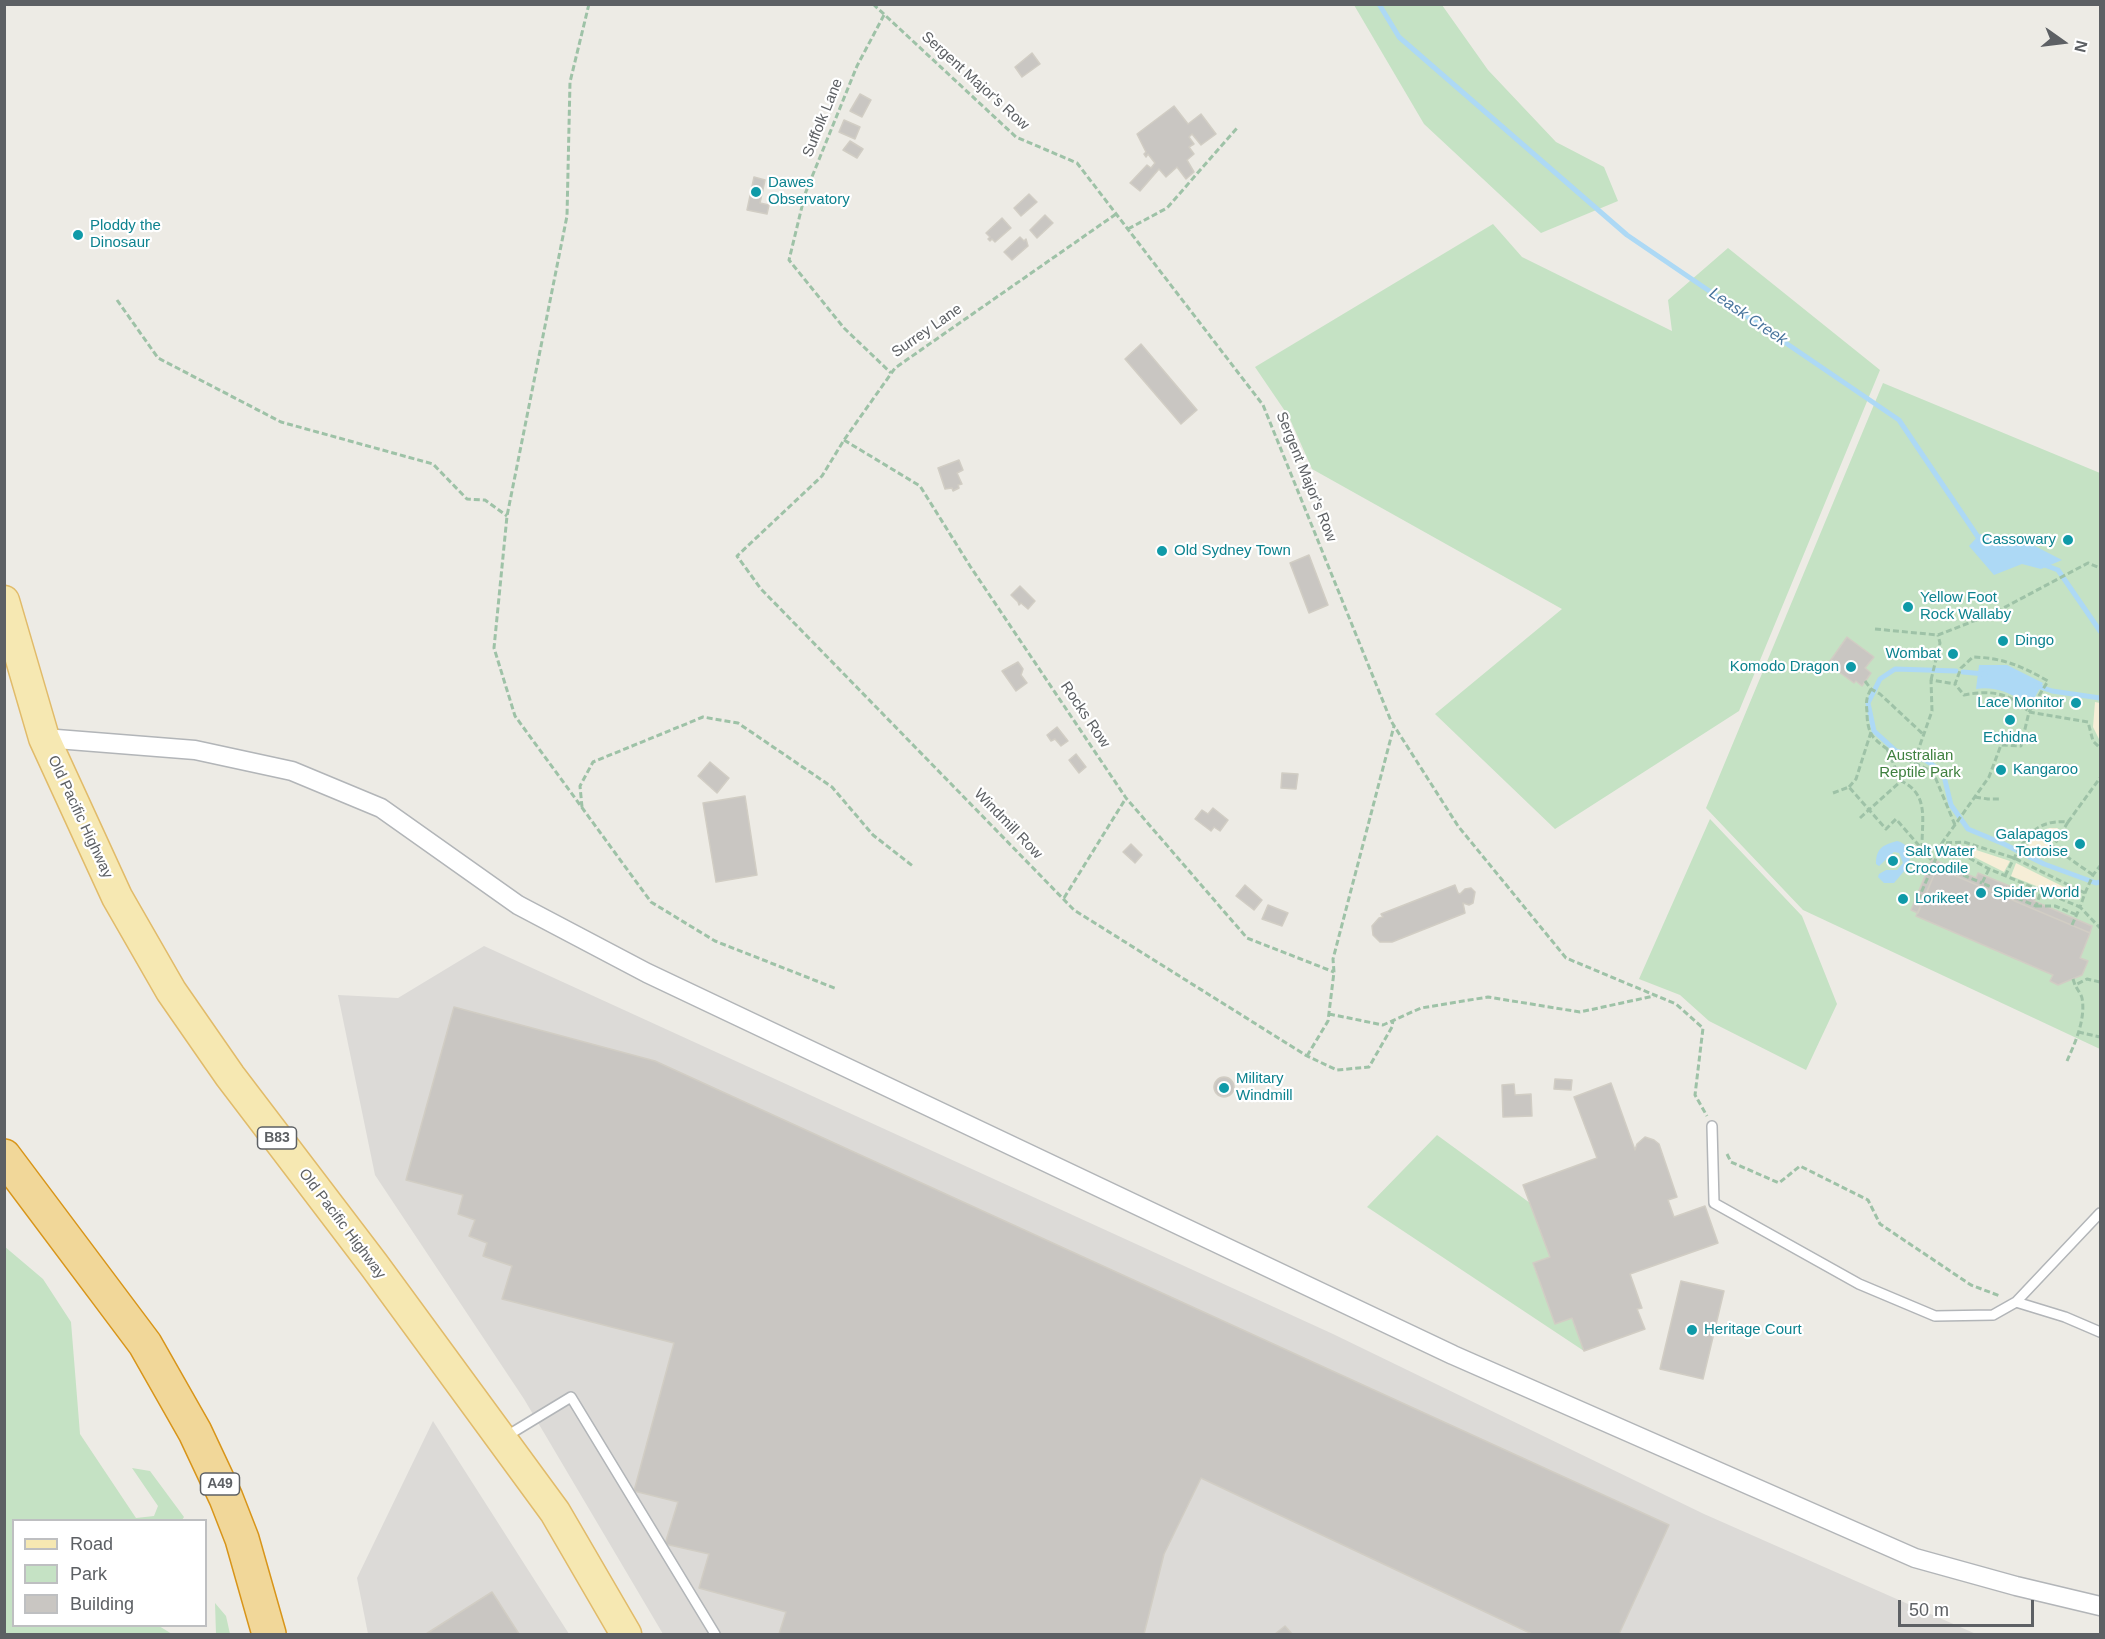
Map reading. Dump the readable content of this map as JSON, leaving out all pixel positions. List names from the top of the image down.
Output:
{
  "streets": {
    "highway": ["A49"],
    "main road": ["Old Pacific Highway", "B83"],
    "path": [
      "Sergent Major's Row",
      "Suffolk Lane",
      "Surrey Lane",
      "Rocks Row",
      "Windmill Row"
    ]
  },
  "crossings": [
    ["Sergent Major's Row", "Suffolk Lane"],
    ["Sergent Major's Row", "Surrey Lane"],
    ["Suffolk Lane", "Surrey Lane"],
    ["Surrey Lane", "Rocks Row"],
    ["Surrey Lane", "Windmill Row"]
  ],
  "water": ["Leask Creek"],
  "parks": ["Australian Reptile Park"],
  "places": [
    "Dawes Observatory",
    "Ploddy the Dinosaur",
    "Cassowary",
    "Old Sydney Town",
    "Yellow Foot Rock Wallaby",
    "Dingo",
    "Wombat",
    "Komodo Dragon",
    "Lace Monitor",
    "Echidna",
    "Kangaroo",
    "Galapagos Tortoise",
    "Salt Water Crocodile",
    "Spider World",
    "Lorikeet",
    "Military Windmill",
    "Heritage Court"
  ],
  "legend": ["Road", "Park", "Building"],
  "scale_bar": "50 m",
  "north": "right"
}
